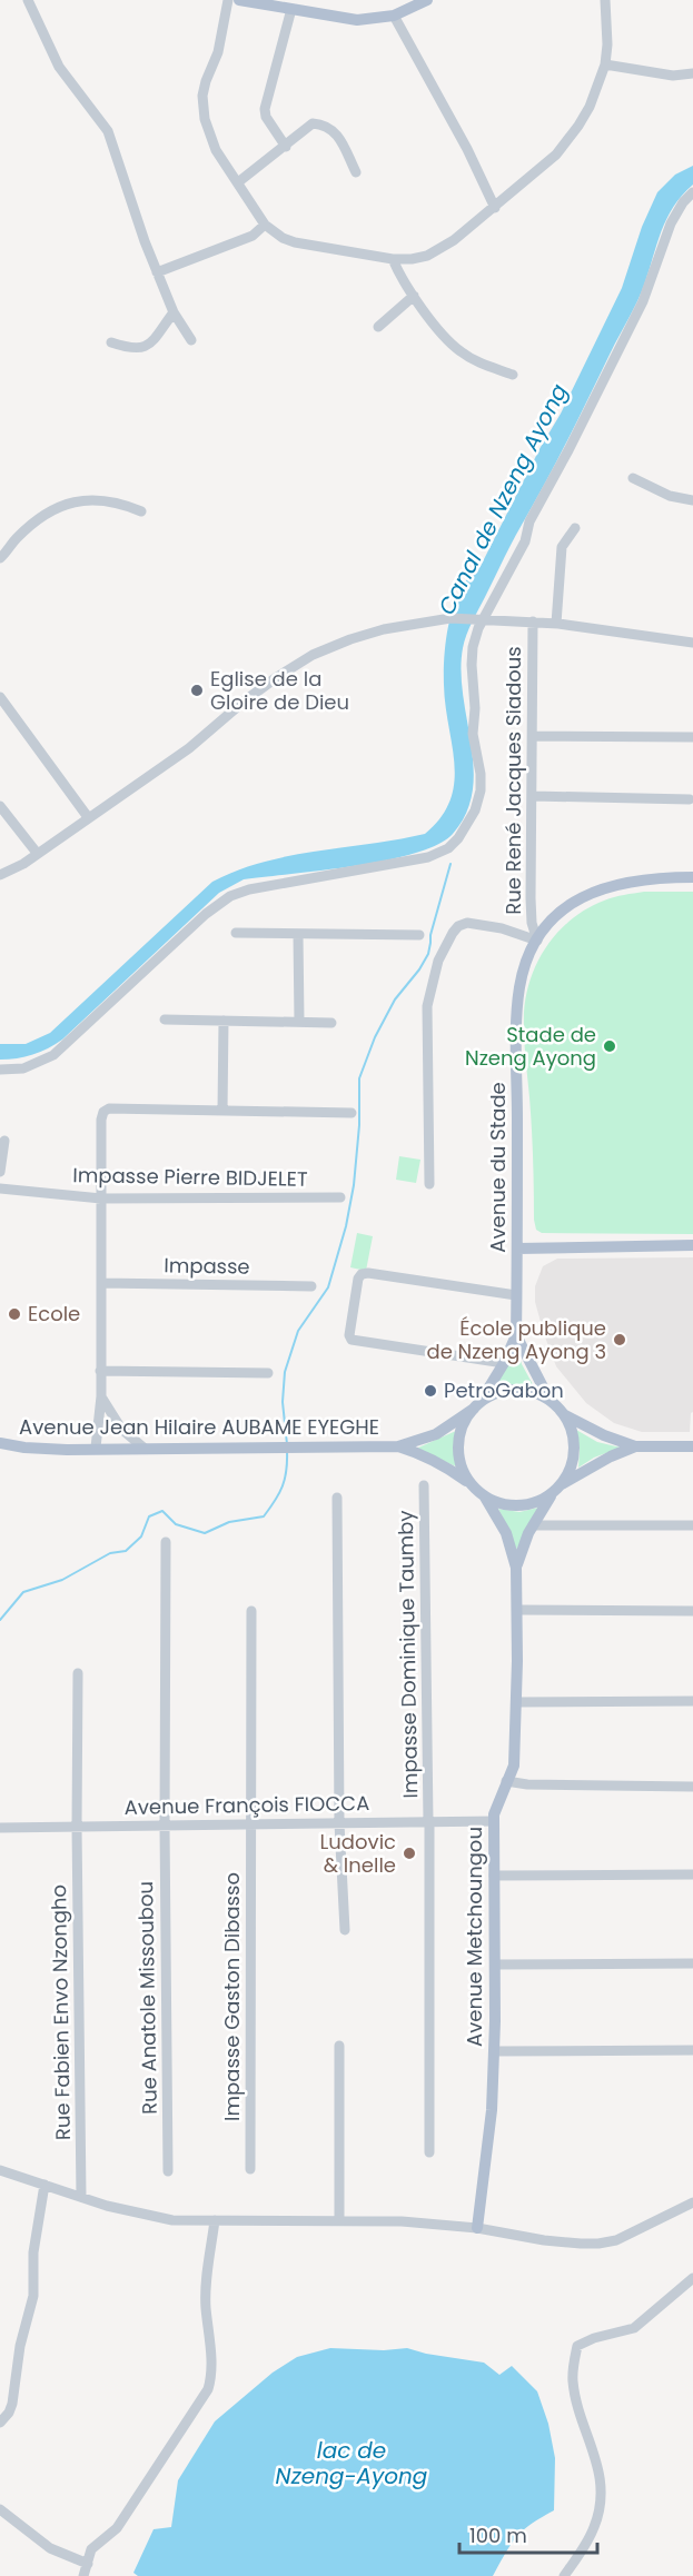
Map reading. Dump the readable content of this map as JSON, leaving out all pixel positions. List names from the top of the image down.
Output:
{
  "streets": {
    "main road": ["Avenue du Stade", "Avenue Jean Hilaire AUBAME EYEGHE", "Avenue Metchoungou"],
    "street": [
      "Rue René Jacques Siadous",
      "Impasse Pierre BIDJELET",
      "Impasse",
      "Impasse Dominique Taumby",
      "Avenue François FIOCCA",
      "Impasse Gaston Dibasso",
      "Rue Anatole Missoubou",
      "Rue Fabien Envo Nzongho"
    ]
  },
  "crossings": [
    ["Rue René Jacques Siadous", "Avenue du Stade"],
    ["Impasse Dominique Taumby", "Avenue François FIOCCA"],
    ["Avenue François FIOCCA", "Avenue Metchoungou"],
    ["Avenue François FIOCCA", "Impasse Gaston Dibasso"],
    ["Avenue François FIOCCA", "Rue Anatole Missoubou"],
    ["Avenue François FIOCCA", "Rue Fabien Envo Nzongho"]
  ],
  "water": ["Canal de Nzeng Ayong", "lac de Nzeng-Ayong"],
  "places": [
    "Eglise de la Gloire de Dieu",
    "Stade de Nzeng Ayong",
    "Ecole",
    "École publique de Nzeng Ayong 3",
    "PetroGabon",
    "Ludovic & Inelle"
  ],
  "scale_bar": "100 m"
}
